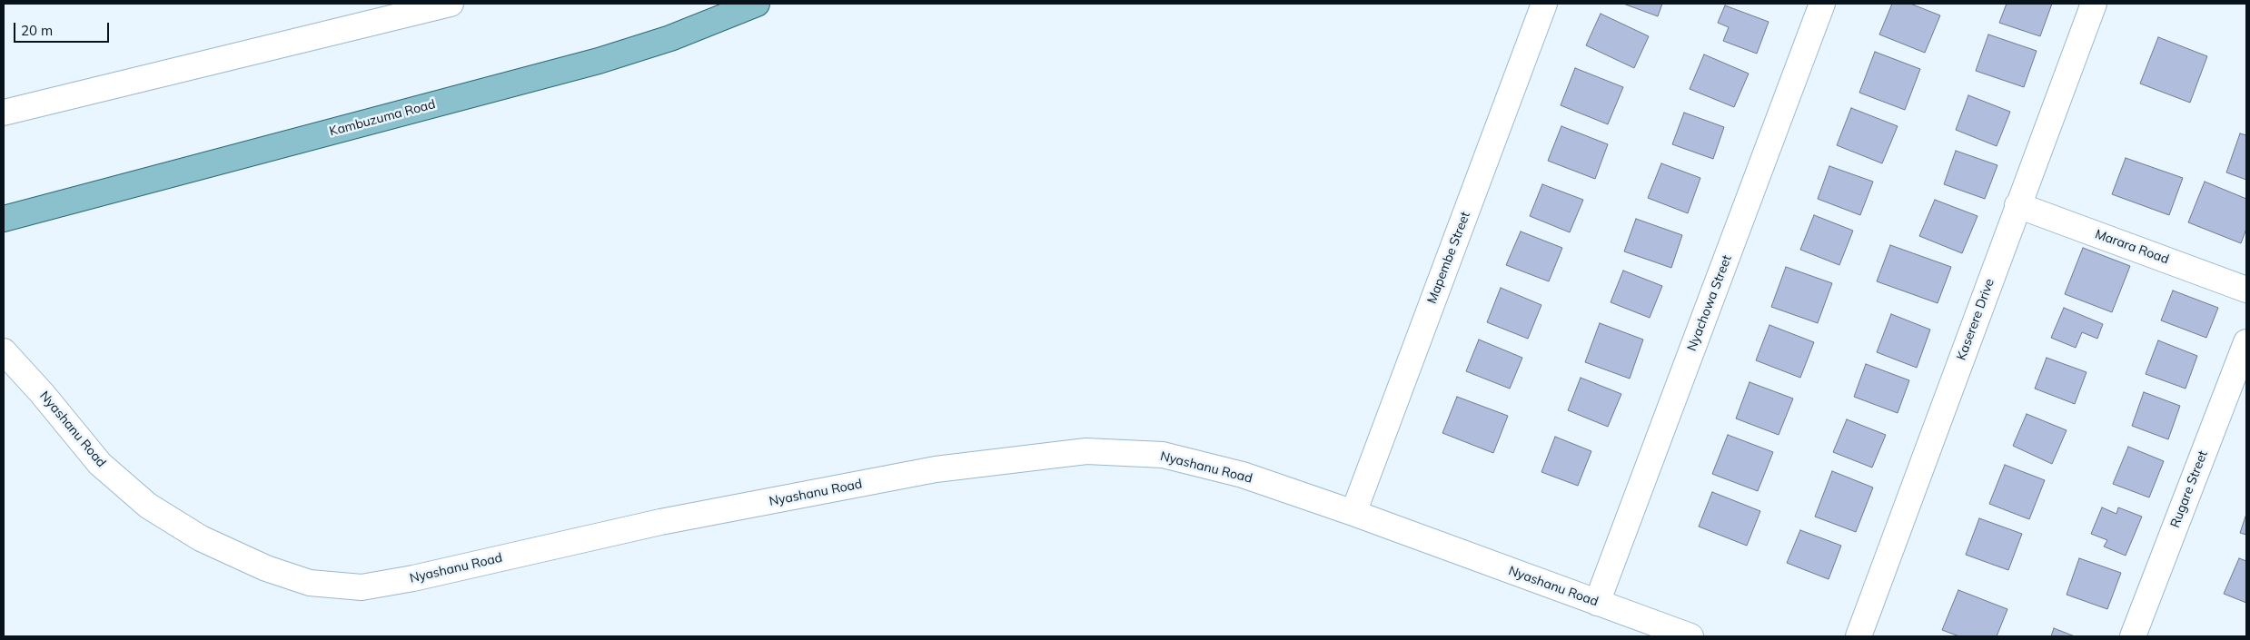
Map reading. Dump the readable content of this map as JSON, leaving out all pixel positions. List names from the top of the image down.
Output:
{
  "streets": {
    "main road": ["Kambuzuma Road"],
    "street": [
      "Marara Road",
      "Mapembe Street",
      "Nyachowa Street",
      "Kaserere Drive",
      "Nyashanu Road",
      "Rugare Street"
    ]
  },
  "crossings": [
    ["Marara Road", "Kaserere Drive"],
    ["Mapembe Street", "Nyashanu Road"],
    ["Nyachowa Street", "Nyashanu Road"]
  ],
  "scale_bar": "20 m"
}
